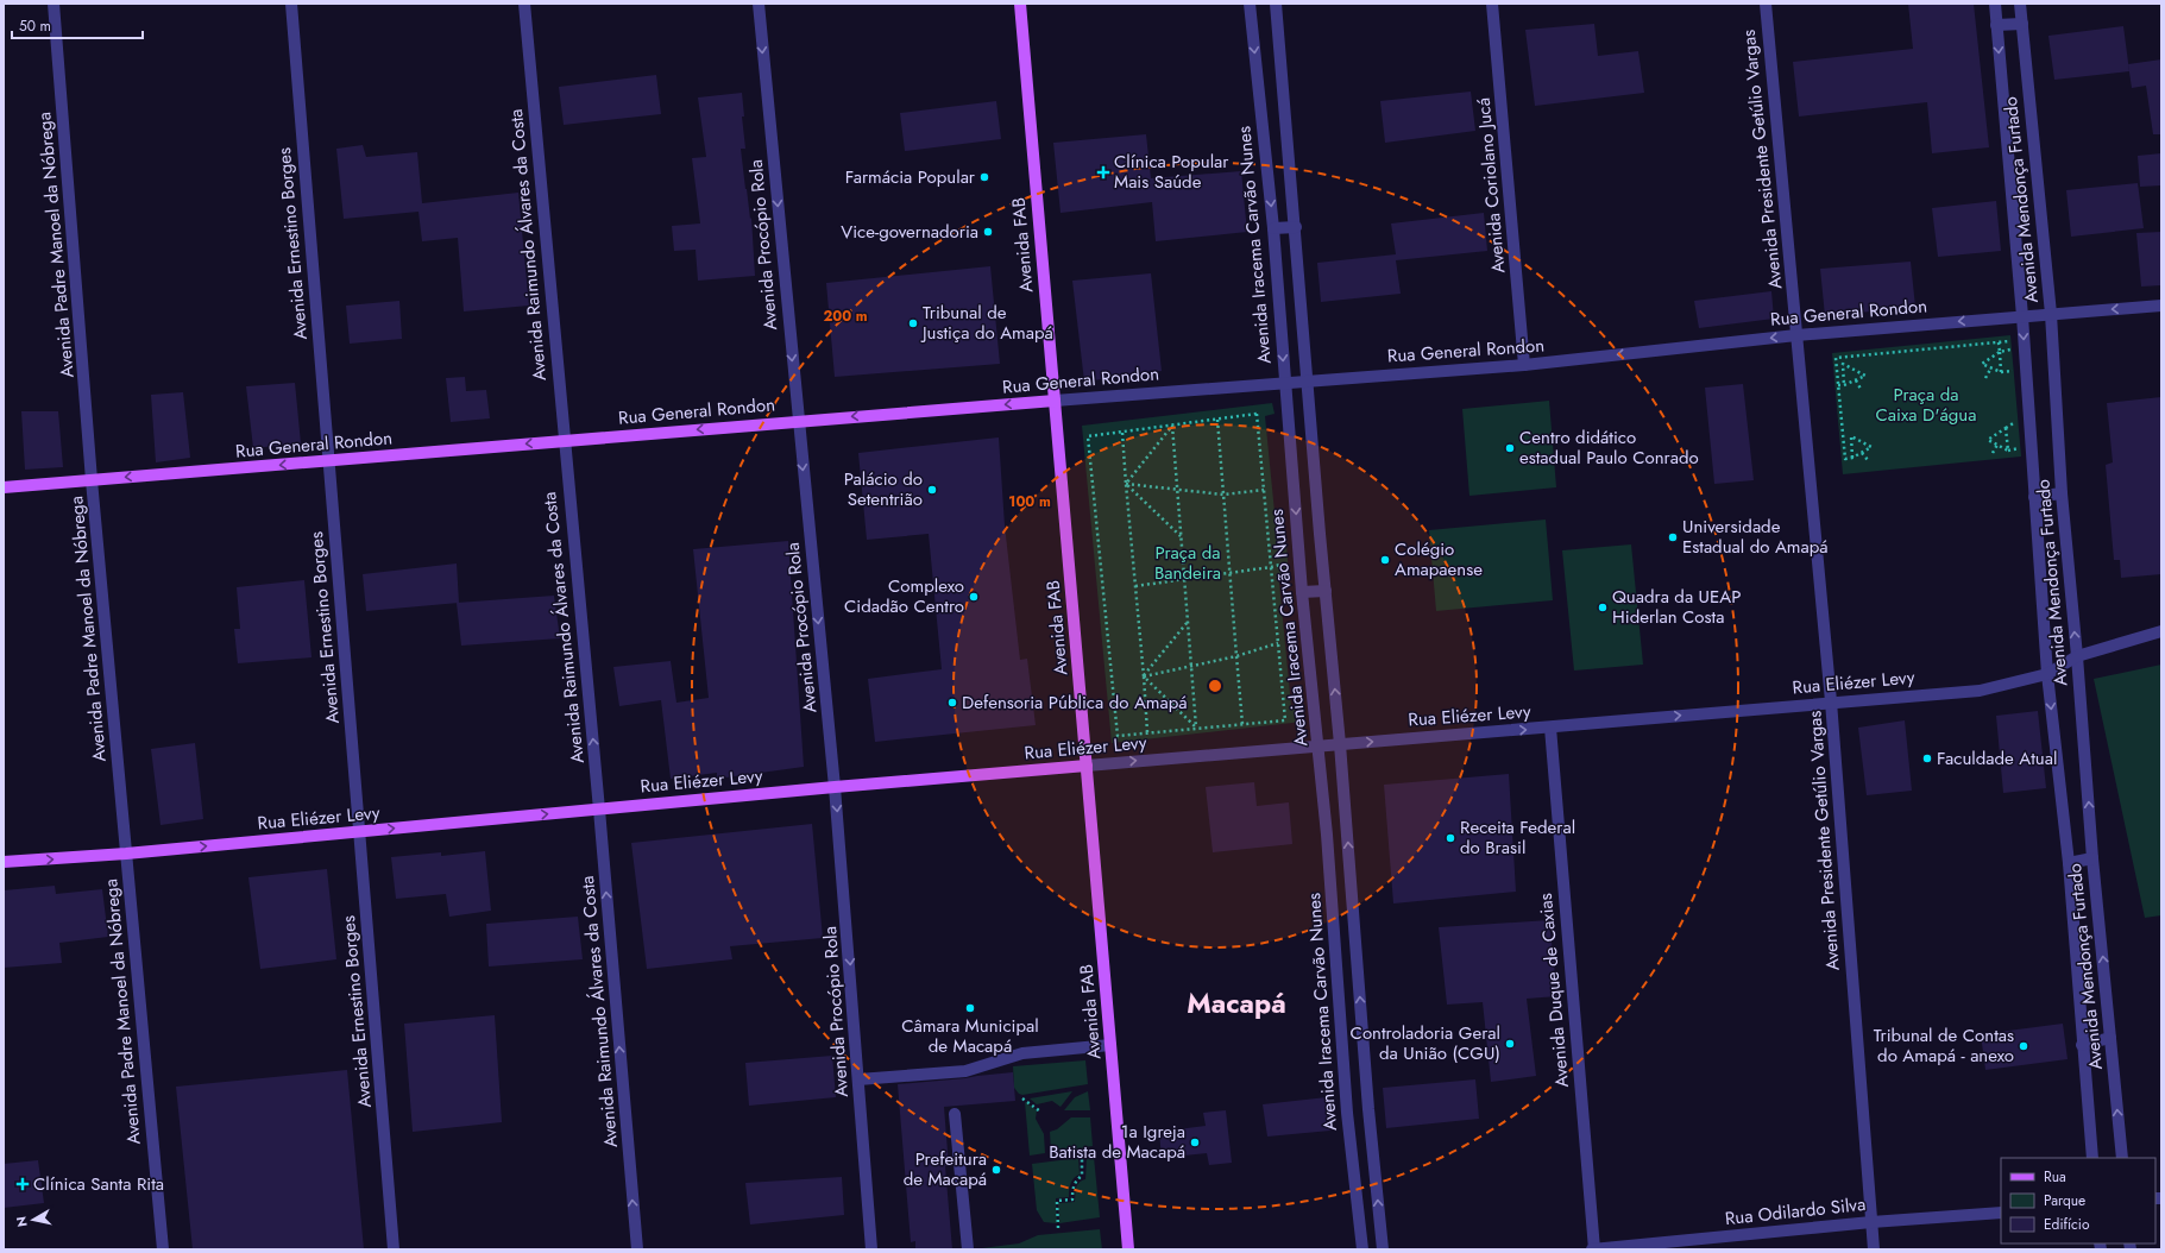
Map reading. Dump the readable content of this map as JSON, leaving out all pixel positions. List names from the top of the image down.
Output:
{
  "streets": {
    "main road": ["Avenida FAB", "Rua General Rondon", "Rua Eliézer Levy"],
    "street": [
      "Avenida Presidente Getúlio Vargas",
      "Avenida Coriolano Jucá",
      "Avenida Mendonça Furtado",
      "Avenida Ernestino Borges",
      "Avenida Padre Manoel da Nóbrega",
      "Avenida Raimundo Álvares da Costa",
      "Avenida Procópio Rola",
      "Avenida Iracema Carvão Nunes",
      "Avenida Duque de Caxias",
      "Rua Odilardo Silva"
    ]
  },
  "crossings": [
    ["Avenida Presidente Getúlio Vargas", "Rua General Rondon"],
    ["Avenida Presidente Getúlio Vargas", "Rua Eliézer Levy"],
    ["Avenida Presidente Getúlio Vargas", "Rua Odilardo Silva"],
    ["Avenida Coriolano Jucá", "Rua General Rondon"],
    ["Avenida Mendonça Furtado", "Rua General Rondon"],
    ["Avenida Mendonça Furtado", "Rua Eliézer Levy"],
    ["Avenida Ernestino Borges", "Rua General Rondon"],
    ["Avenida Ernestino Borges", "Rua Eliézer Levy"],
    ["Avenida Padre Manoel da Nóbrega", "Rua General Rondon"],
    ["Avenida Padre Manoel da Nóbrega", "Rua Eliézer Levy"],
    ["Avenida Raimundo Álvares da Costa", "Rua General Rondon"],
    ["Avenida Raimundo Álvares da Costa", "Rua Eliézer Levy"],
    ["Avenida Procópio Rola", "Rua General Rondon"],
    ["Avenida Procópio Rola", "Rua Eliézer Levy"],
    ["Avenida FAB", "Rua General Rondon"],
    ["Avenida FAB", "Rua Eliézer Levy"],
    ["Avenida Iracema Carvão Nunes", "Rua General Rondon"],
    ["Avenida Iracema Carvão Nunes", "Rua Eliézer Levy"],
    ["Rua Eliézer Levy", "Avenida Duque de Caxias"],
    ["Avenida Duque de Caxias", "Rua Odilardo Silva"]
  ],
  "one_way": [
    "Avenida Raimundo Álvares da Costa",
    "Avenida Procópio Rola",
    "Rua General Rondon",
    "Rua Eliézer Levy"
  ],
  "districts": ["Macapá"],
  "parks": ["Praça da Caixa D'água", "Praça da Bandeira"],
  "places": {
    "health": ["Clínica Popular Mais Saúde", "Clínica Santa Rita"],
    "other": [
      "Farmácia Popular",
      "Vice-governadoria",
      "Tribunal de Justiça do Amapá",
      "Centro didático estadual Paulo Conrado",
      "Palácio do Setentrião",
      "Universidade Estadual do Amapá",
      "Colégio Amapaense",
      "Complexo Cidadão Centro",
      "Quadra da UEAP Hiderlan Costa",
      "Defensoria Pública do Amapá",
      "Faculdade Atual",
      "Receita Federal do Brasil",
      "Câmara Municipal de Macapá",
      "Controladoria Geral da União (CGU)",
      "Tribunal de Contas do Amapá - anexo",
      "1a Igreja Batista de Macapá",
      "Prefeitura de Macapá"
    ]
  },
  "legend": ["Rua", "Parque", "Edifício"],
  "scale_bar": "50 m",
  "north": "left",
  "rings": ["200 m", "100 m"]
}
